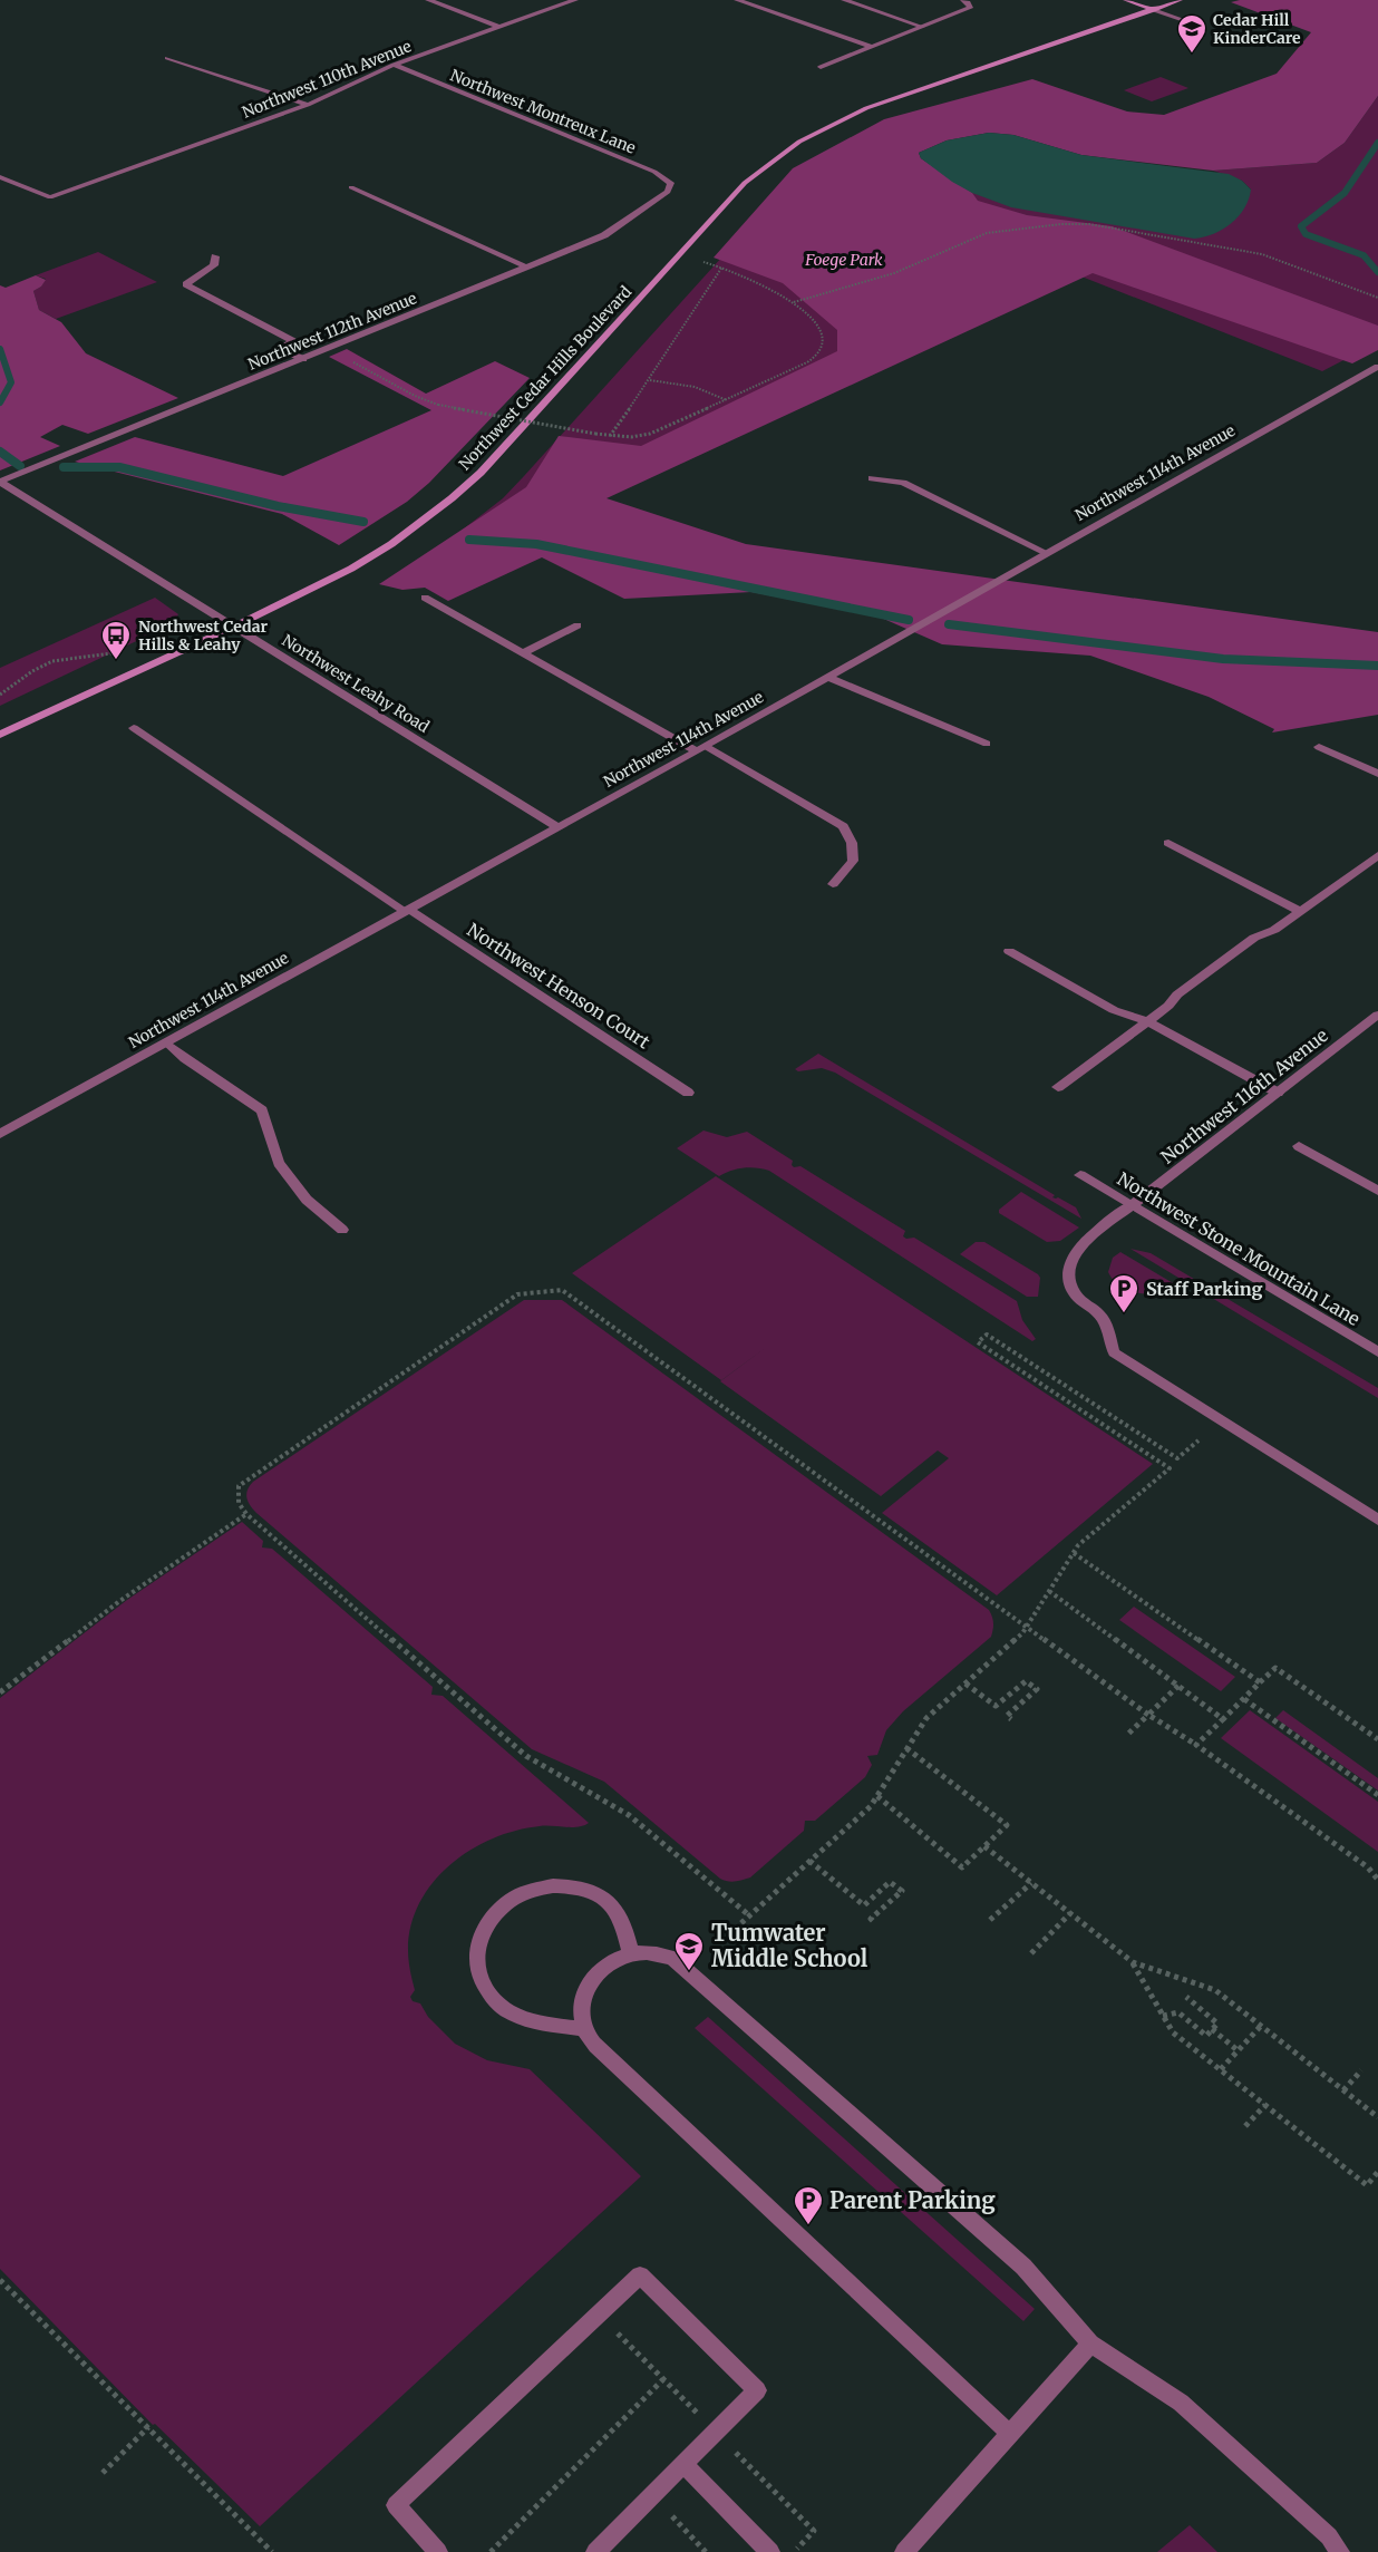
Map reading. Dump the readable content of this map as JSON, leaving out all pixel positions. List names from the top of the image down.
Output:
{
  "streets": {
    "main road": ["Northwest Cedar Hills Boulevard"],
    "street": [
      "Northwest 110th Avenue",
      "Northwest Montreux Lane",
      "Northwest 112th Avenue",
      "Northwest 114th Avenue",
      "Northwest Leahy Road",
      "Northwest Henson Court",
      "Northwest 116th Avenue",
      "Northwest Stone Mountain Lane"
    ]
  },
  "crossings": [
    ["Northwest 110th Avenue", "Northwest Montreux Lane"],
    ["Northwest Montreux Lane", "Northwest 112th Avenue"],
    ["Northwest 112th Avenue", "Northwest Leahy Road"],
    ["Northwest Cedar Hills Boulevard", "Northwest Leahy Road"],
    ["Northwest 114th Avenue", "Northwest Leahy Road"],
    ["Northwest 114th Avenue", "Northwest Henson Court"],
    ["Northwest 116th Avenue", "Northwest Stone Mountain Lane"]
  ],
  "parks": ["Foege Park"],
  "places": {
    "school or university": ["Cedar Hill KinderCare", "Tumwater Middle School"],
    "bus stop": ["Northwest Cedar Hills & Leahy"],
    "parking": ["Staff Parking", "Parent Parking"]
  }
}
